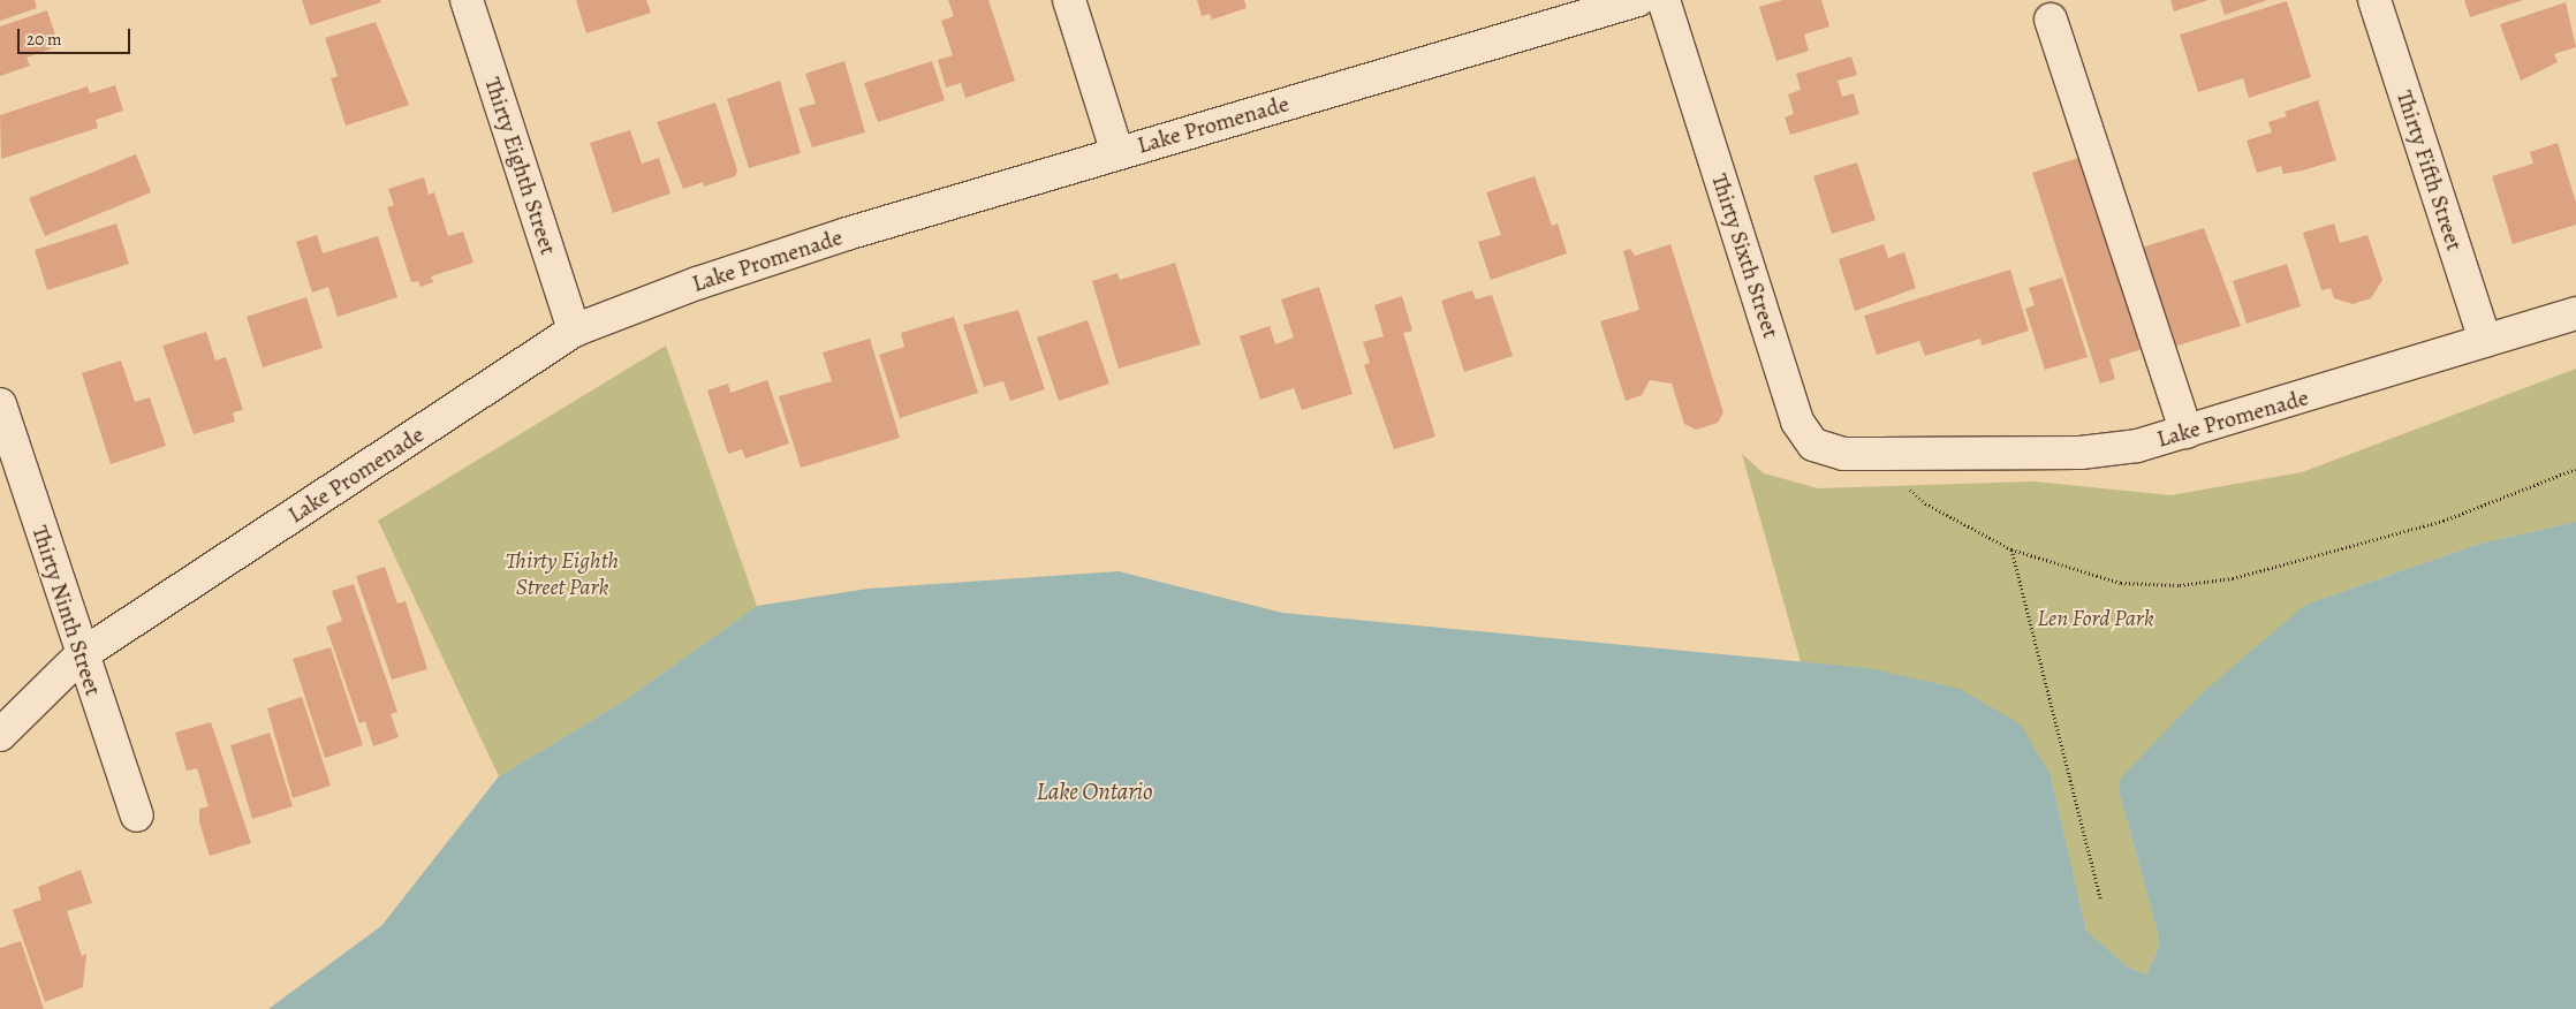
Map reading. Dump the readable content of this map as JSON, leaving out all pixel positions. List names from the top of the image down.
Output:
{
  "streets": {
    "street": [
      "Lake Promenade",
      "Thirty Eighth Street",
      "Thirty Fifth Street",
      "Thirty Sixth Street",
      "Thirty Ninth Street"
    ]
  },
  "crossings": [
    ["Lake Promenade", "Thirty Eighth Street"],
    ["Lake Promenade", "Thirty Fifth Street"],
    ["Lake Promenade", "Thirty Sixth Street"],
    ["Lake Promenade", "Thirty Ninth Street"]
  ],
  "water": ["Lake Ontario"],
  "parks": ["Thirty Eighth Street Park", "Len Ford Park"],
  "scale_bar": "20 m"
}
